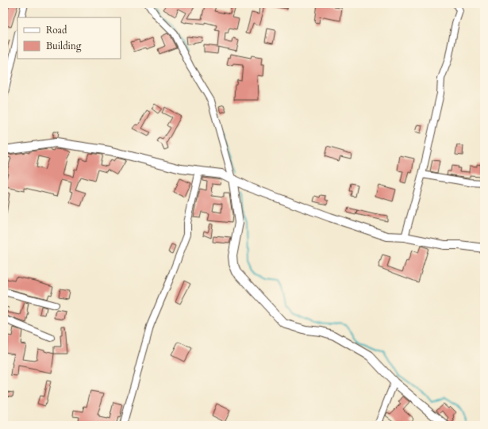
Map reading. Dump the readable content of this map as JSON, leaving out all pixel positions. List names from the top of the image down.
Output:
{
  "legend": ["Road", "Building"]
}
